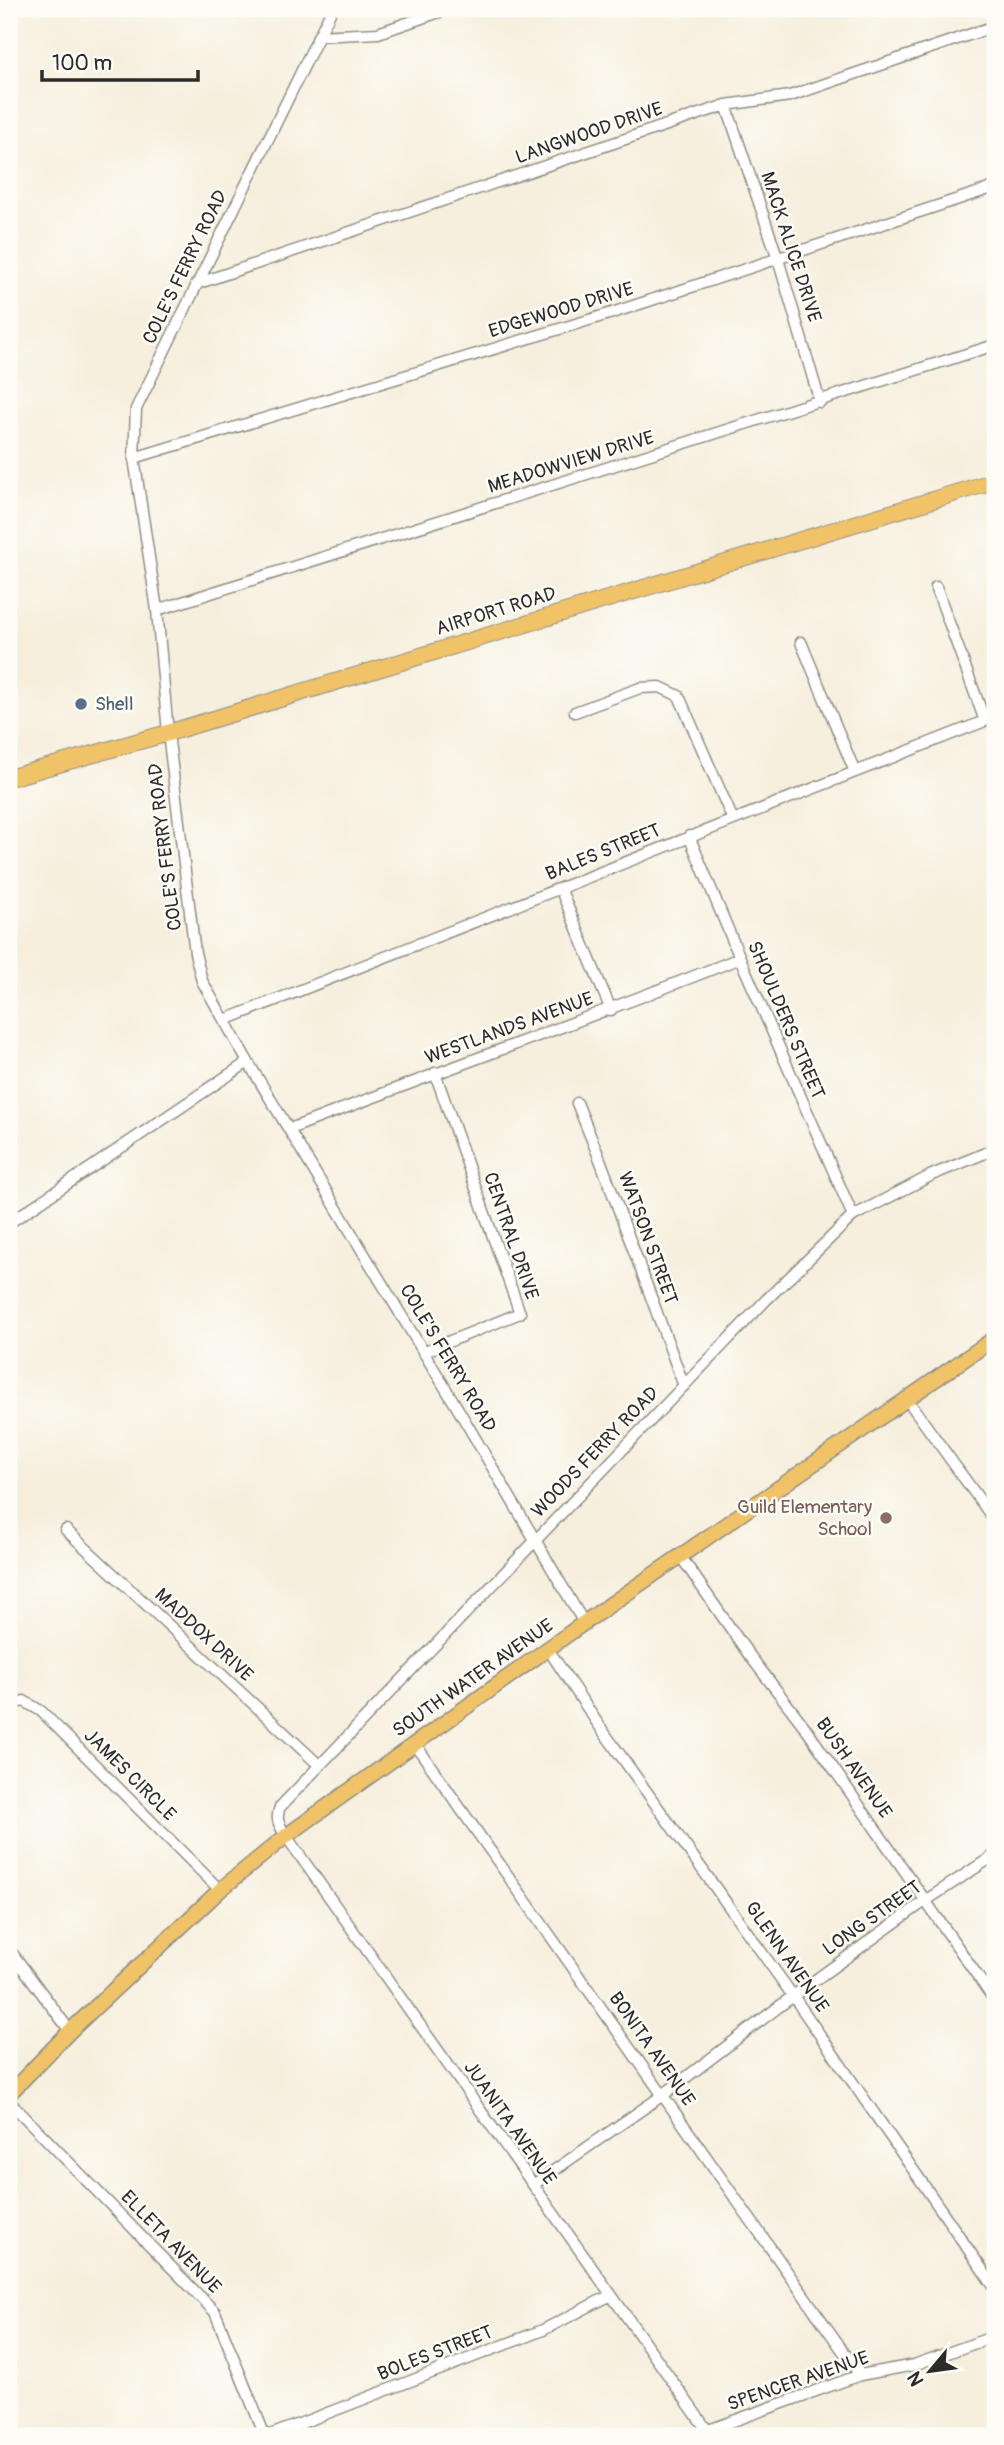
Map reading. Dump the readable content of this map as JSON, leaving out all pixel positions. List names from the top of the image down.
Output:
{
  "streets": {
    "highway": ["AIRPORT ROAD"],
    "main road": ["SOUTH WATER AVENUE"],
    "street": [
      "LANGWOOD DRIVE",
      "MACK ALICE DRIVE",
      "COLE'S FERRY ROAD",
      "EDGEWOOD DRIVE",
      "MEADOWVIEW DRIVE",
      "BALES STREET",
      "SHOULDERS STREET",
      "WESTLANDS AVENUE",
      "CENTRAL DRIVE",
      "WATSON STREET",
      "WOODS FERRY ROAD",
      "MADDOX DRIVE",
      "BUSH AVENUE",
      "JAMES CIRCLE",
      "LONG STREET",
      "GLENN AVENUE",
      "BONITA AVENUE",
      "JUANITA AVENUE",
      "ELLETA AVENUE",
      "BOLES STREET",
      "SPENCER AVENUE"
    ]
  },
  "crossings": [
    ["LANGWOOD DRIVE", "MACK ALICE DRIVE"],
    ["LANGWOOD DRIVE", "COLE'S FERRY ROAD"],
    ["MACK ALICE DRIVE", "EDGEWOOD DRIVE"],
    ["MACK ALICE DRIVE", "MEADOWVIEW DRIVE"],
    ["COLE'S FERRY ROAD", "EDGEWOOD DRIVE"],
    ["COLE'S FERRY ROAD", "MEADOWVIEW DRIVE"],
    ["COLE'S FERRY ROAD", "AIRPORT ROAD"],
    ["COLE'S FERRY ROAD", "BALES STREET"],
    ["COLE'S FERRY ROAD", "WESTLANDS AVENUE"],
    ["COLE'S FERRY ROAD", "CENTRAL DRIVE"],
    ["COLE'S FERRY ROAD", "WOODS FERRY ROAD"],
    ["COLE'S FERRY ROAD", "SOUTH WATER AVENUE"],
    ["BALES STREET", "SHOULDERS STREET"],
    ["SHOULDERS STREET", "WESTLANDS AVENUE"],
    ["SHOULDERS STREET", "WOODS FERRY ROAD"],
    ["WESTLANDS AVENUE", "CENTRAL DRIVE"],
    ["WATSON STREET", "WOODS FERRY ROAD"],
    ["WOODS FERRY ROAD", "MADDOX DRIVE"],
    ["WOODS FERRY ROAD", "SOUTH WATER AVENUE"],
    ["WOODS FERRY ROAD", "JUANITA AVENUE"],
    ["SOUTH WATER AVENUE", "BUSH AVENUE"],
    ["SOUTH WATER AVENUE", "JAMES CIRCLE"],
    ["SOUTH WATER AVENUE", "GLENN AVENUE"],
    ["SOUTH WATER AVENUE", "BONITA AVENUE"],
    ["SOUTH WATER AVENUE", "JUANITA AVENUE"],
    ["BUSH AVENUE", "LONG STREET"],
    ["LONG STREET", "GLENN AVENUE"],
    ["LONG STREET", "BONITA AVENUE"],
    ["LONG STREET", "JUANITA AVENUE"],
    ["BONITA AVENUE", "SPENCER AVENUE"],
    ["JUANITA AVENUE", "BOLES STREET"],
    ["JUANITA AVENUE", "SPENCER AVENUE"],
    ["ELLETA AVENUE", "BOLES STREET"]
  ],
  "places": ["Shell", "Guild Elementary School"],
  "scale_bar": "100 m",
  "north": "bottom left"
}
